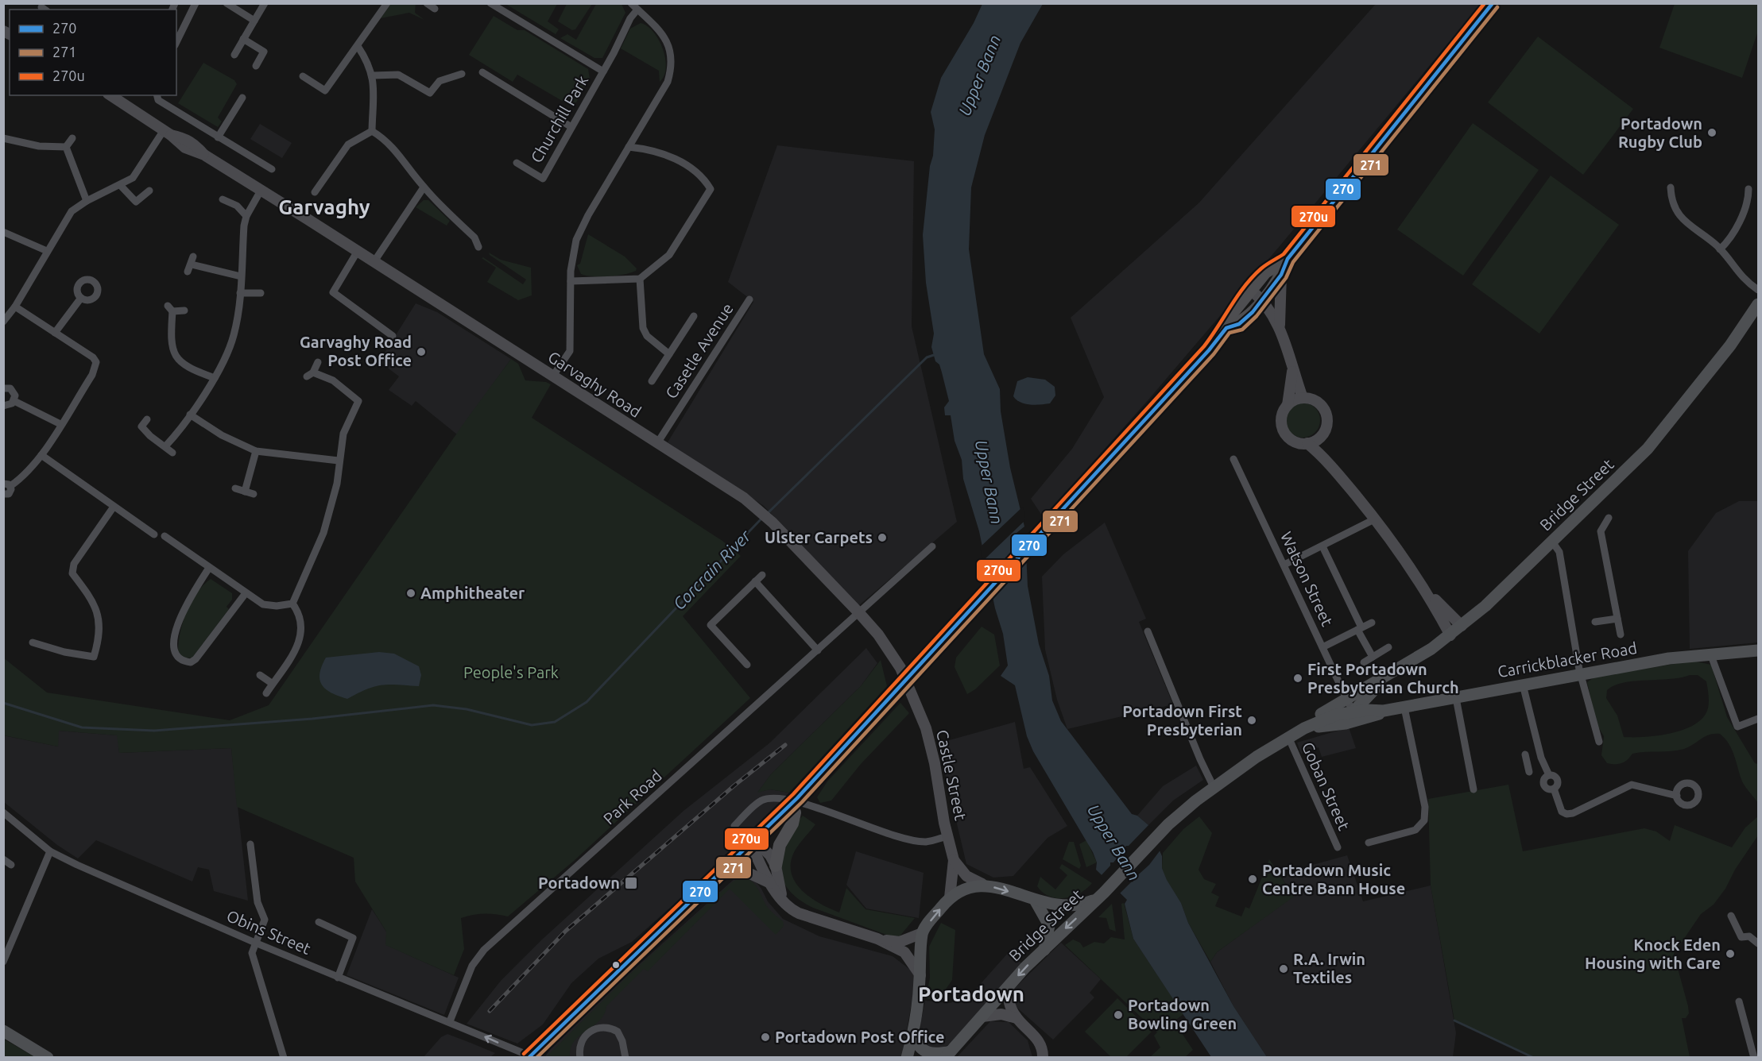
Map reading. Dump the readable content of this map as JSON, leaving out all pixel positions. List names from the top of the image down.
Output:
{
  "streets": {
    "main road": [
      "Garvaghy Road",
      "Bridge Street",
      "Carrickblacker Road",
      "Castle Street"
    ],
    "street": [
      "Churchill Park",
      "Casetle Avenue",
      "Watson Street",
      "Goban Street",
      "Park Road",
      "Obins Street"
    ]
  },
  "crossings": [
    ["Casetle Avenue", "Garvaghy Road"],
    ["Garvaghy Road", "Castle Street"],
    ["Garvaghy Road", "Park Road"],
    ["Bridge Street", "Watson Street"],
    ["Bridge Street", "Carrickblacker Road"],
    ["Bridge Street", "Goban Street"],
    ["Watson Street", "Carrickblacker Road"],
    ["Park Road", "Obins Street"]
  ],
  "districts": ["Garvaghy", "Portadown"],
  "water": ["Upper Bann", "Corcrain River"],
  "parks": ["People's Park"],
  "places": {
    "other": [
      "Portadown Rugby Club",
      "Garvaghy Road Post Office",
      "Ulster Carpets",
      "Amphitheater",
      "First Portadown Presbyterian Church",
      "Portadown First Presbyterian",
      "Portadown Music Centre Bann House",
      "Knock Eden Housing with Care",
      "R.A. Irwin Textiles",
      "Portadown Bowling Green",
      "Portadown Post Office"
    ],
    "transit": ["Portadown"]
  },
  "lines": ["transit line 270", "transit line 270u", "transit line 271"],
  "legend": ["270", "271", "270u"]
}
